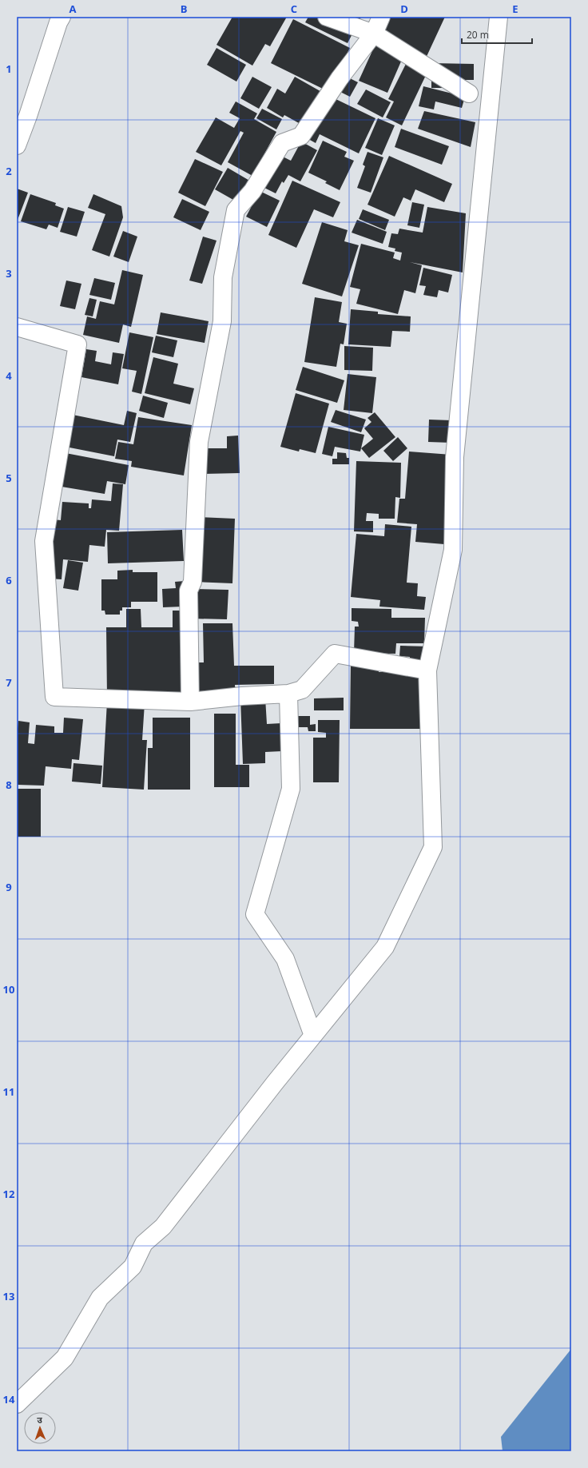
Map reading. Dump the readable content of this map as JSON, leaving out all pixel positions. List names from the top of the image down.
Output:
{
  "scale_bar": "20 m",
  "north": "top",
  "grid": {
    "columns": [
      "A",
      "B",
      "C",
      "D",
      "E"
    ],
    "rows": [
      "1",
      "2",
      "3",
      "4",
      "5",
      "6",
      "7",
      "8",
      "9",
      "10",
      "11",
      "12",
      "13",
      "14"
    ]
  }
}
